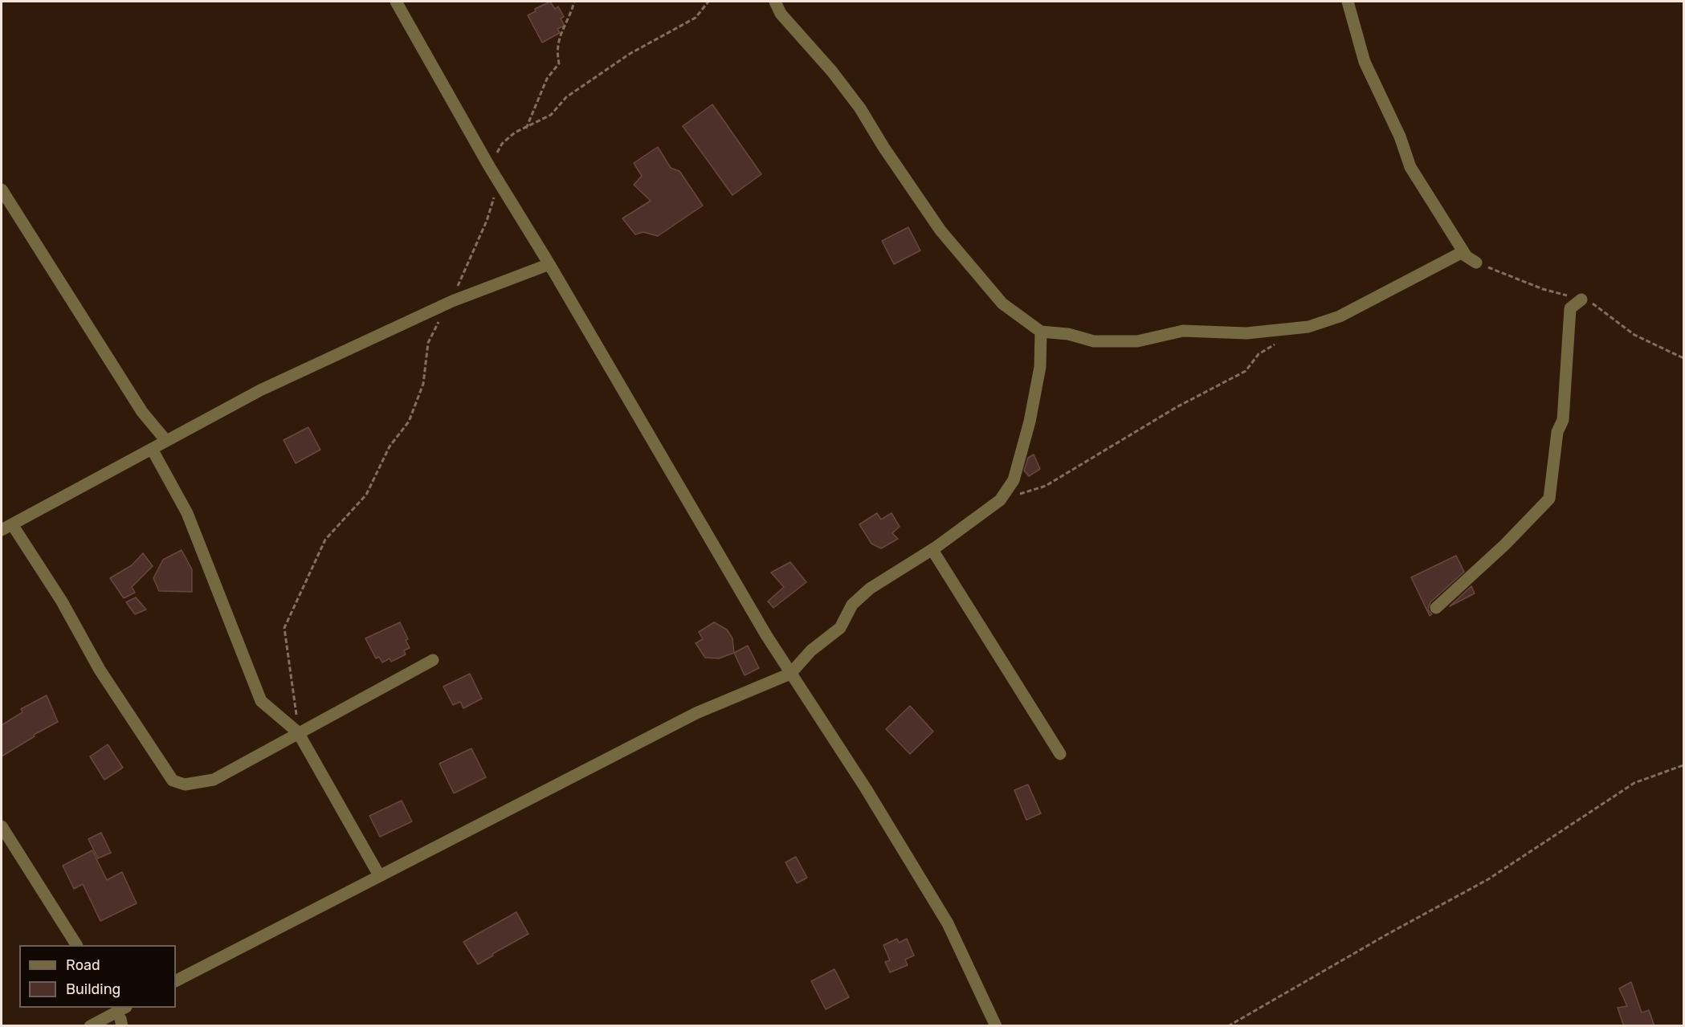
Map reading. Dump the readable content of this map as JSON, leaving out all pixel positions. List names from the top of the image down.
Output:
{
  "legend": ["Road", "Building"]
}
